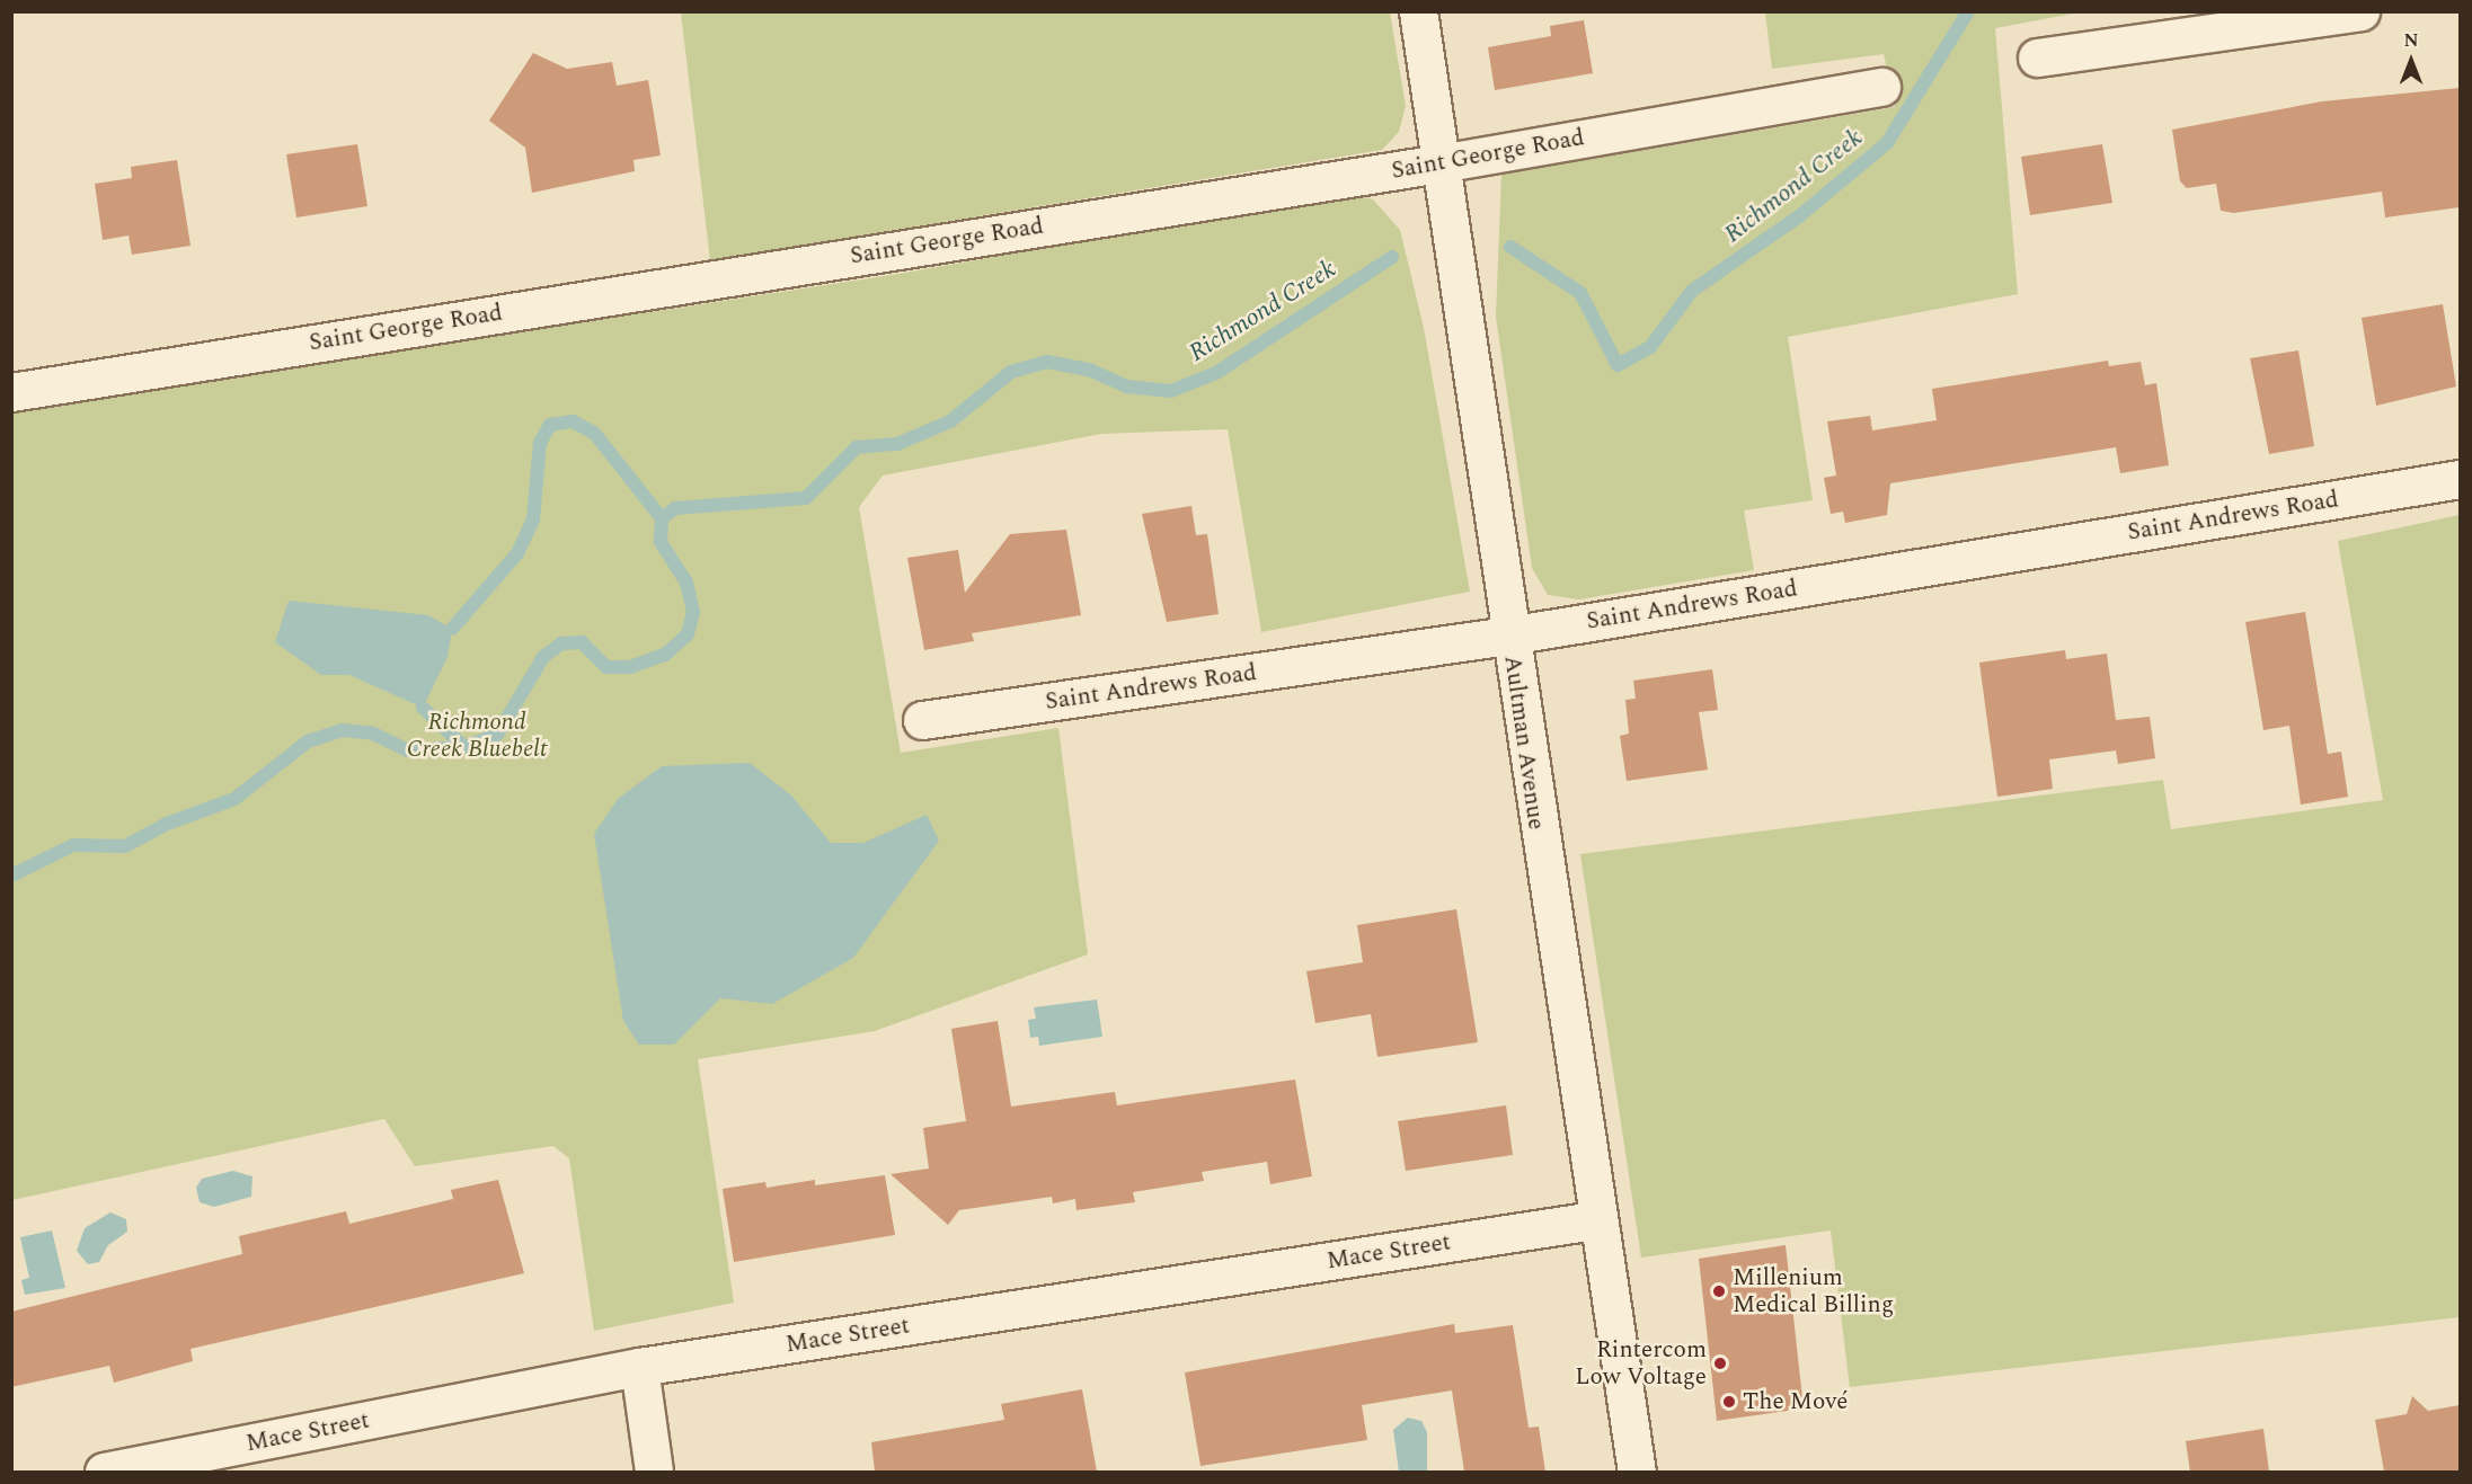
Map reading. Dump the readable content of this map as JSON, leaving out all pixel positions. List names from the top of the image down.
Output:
{
  "streets": {
    "street": [
      "Saint George Road",
      "Saint Andrews Road",
      "Aultman Avenue",
      "Mace Street"
    ]
  },
  "crossings": [
    ["Saint George Road", "Aultman Avenue"],
    ["Saint Andrews Road", "Aultman Avenue"],
    ["Aultman Avenue", "Mace Street"]
  ],
  "water": ["Richmond Creek"],
  "parks": ["Richmond Creek Bluebelt"],
  "places": ["Millenium Medical Billing", "Rintercom Low Voltage", "The Mové"],
  "north": "top"
}
